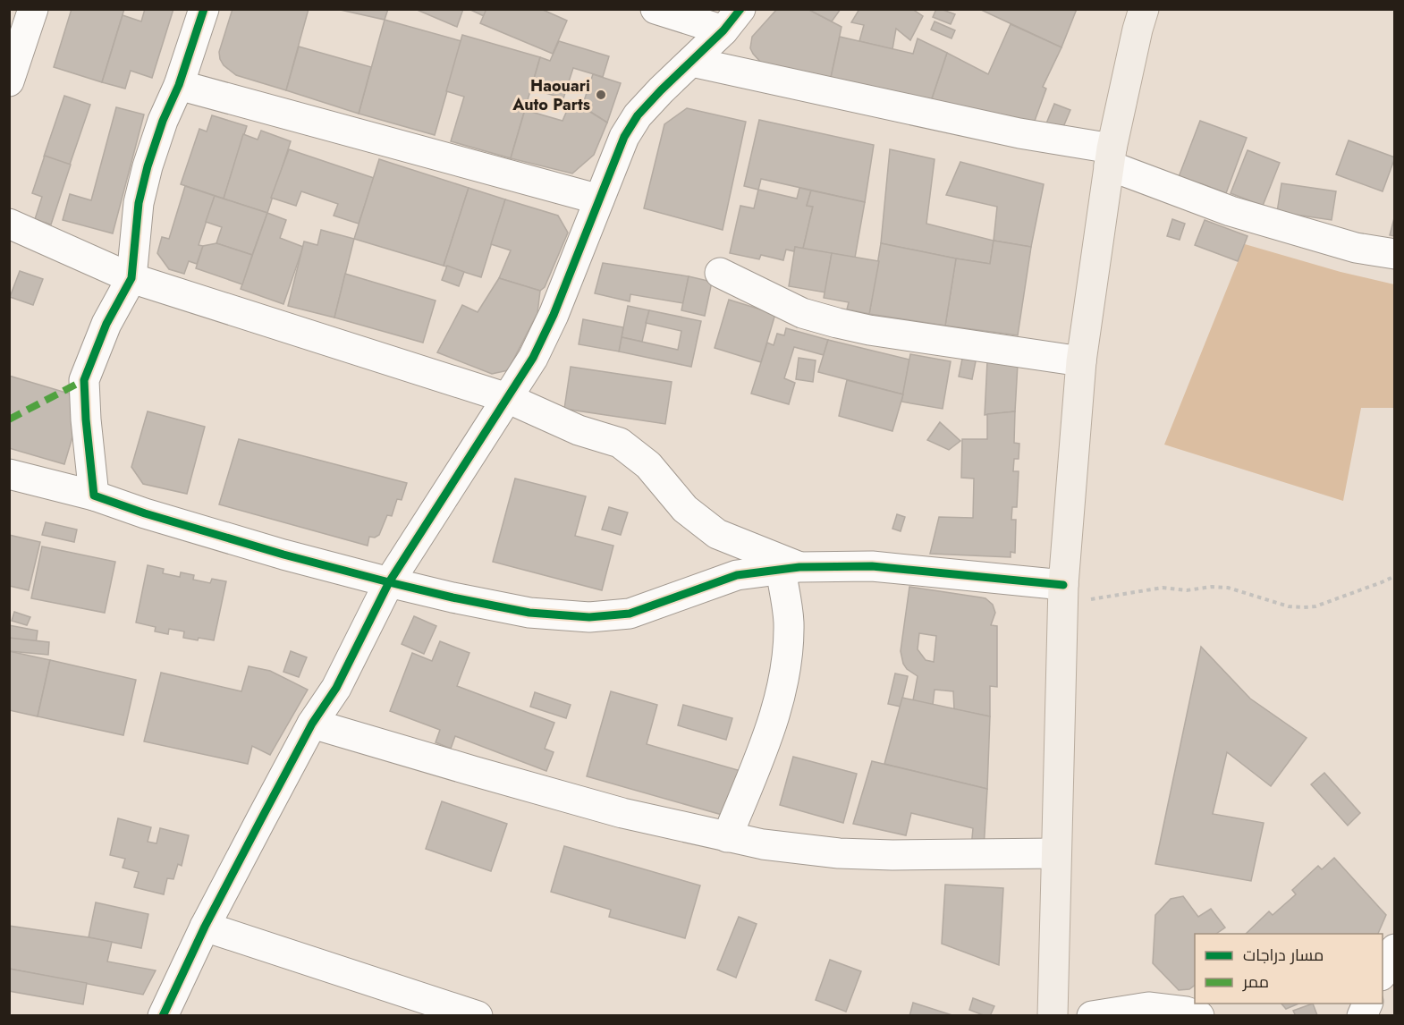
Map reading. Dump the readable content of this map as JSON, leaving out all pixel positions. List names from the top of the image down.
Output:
{
  "places": ["Haouari Auto Parts"],
  "legend": ["مسار دراجات", "ممر"]
}
